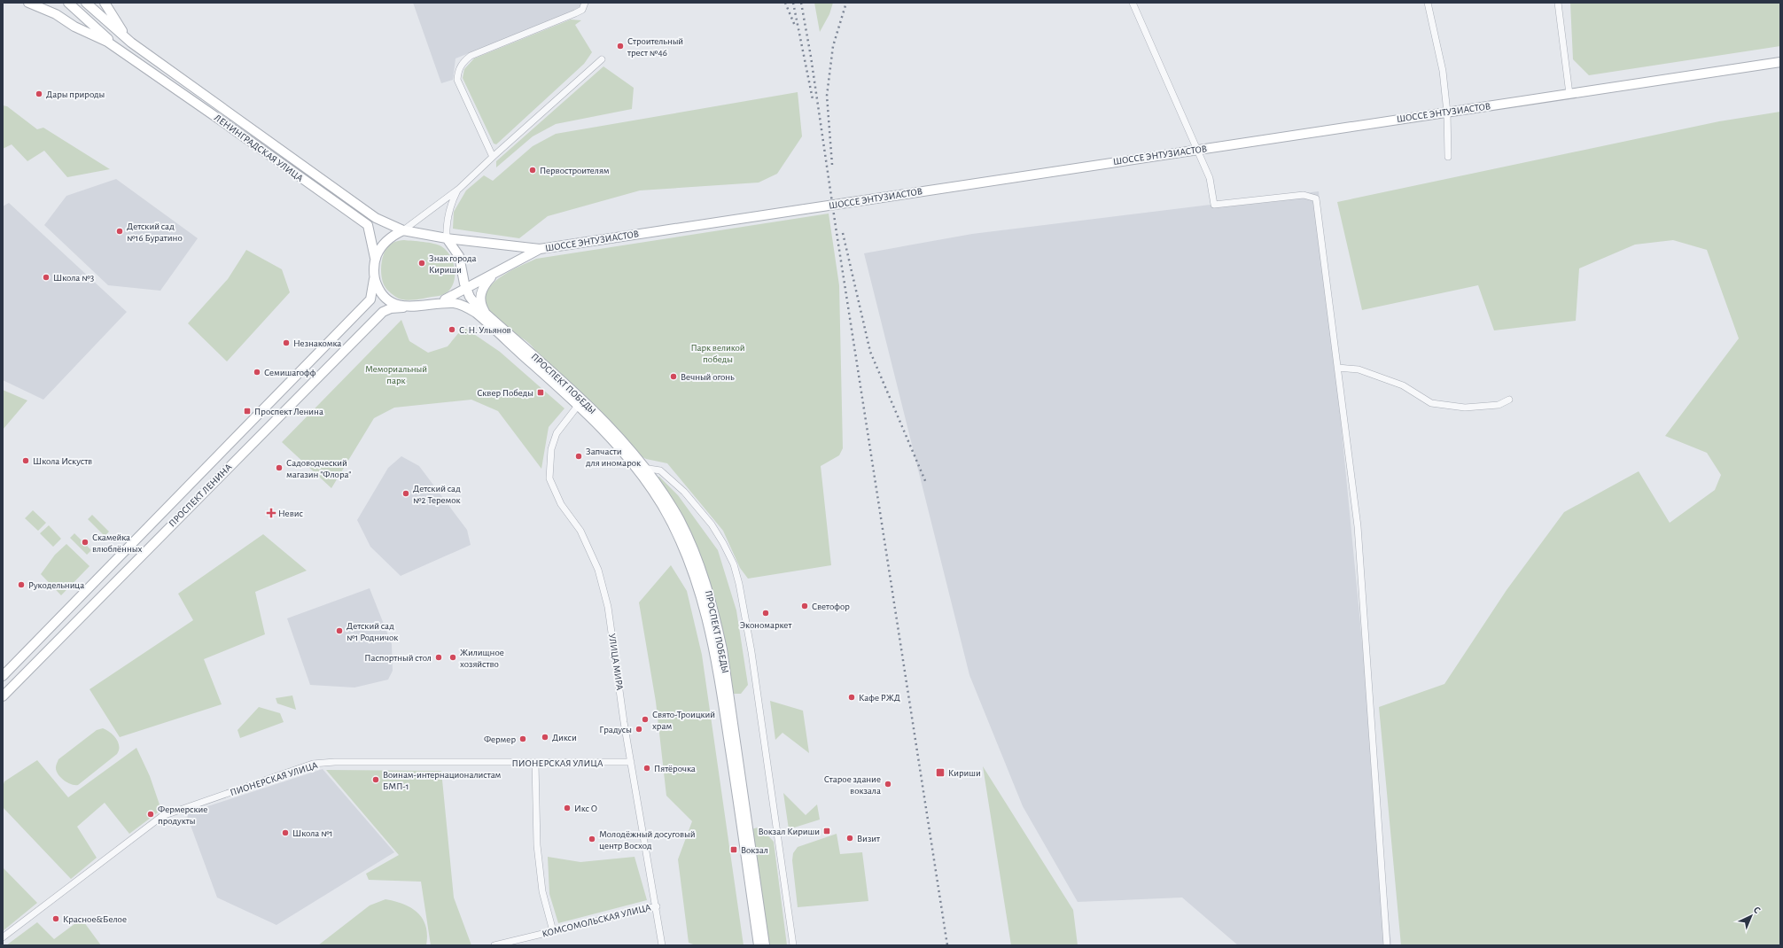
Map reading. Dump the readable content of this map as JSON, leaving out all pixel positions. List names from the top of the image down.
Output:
{
  "streets": {
    "main road": [
      "ШОССЕ ЭНТУЗИАСТОВ",
      "ЛЕНИНГРАДСКАЯ УЛИЦА",
      "ПРОСПЕКТ ПОБЕДЫ",
      "ПРОСПЕКТ ЛЕНИНА"
    ],
    "street": ["УЛИЦА МИРА", "ПИОНЕРСКАЯ УЛИЦА", "КОМСОМОЛЬСКАЯ УЛИЦА"]
  },
  "crossings": [
    ["ЛЕНИНГРАДСКАЯ УЛИЦА", "ПРОСПЕКТ ЛЕНИНА"],
    ["ПРОСПЕКТ ПОБЕДЫ", "УЛИЦА МИРА"],
    ["УЛИЦА МИРА", "ПИОНЕРСКАЯ УЛИЦА"],
    ["УЛИЦА МИРА", "КОМСОМОЛЬСКАЯ УЛИЦА"]
  ],
  "parks": ["Парк великой победы", "Мемориальный парк"],
  "places": {
    "other": [
      "Строительный трест №46",
      "Дары природы",
      "Первостроителям",
      "Детский сад №16 Буратино",
      "Знак города Кириши",
      "Школа №3",
      "С. Н. Ульянов",
      "Незнакомка",
      "Семишагофф",
      "Вечный огонь",
      "Запчасти для иномарок",
      "Школа Искуств",
      "Садоводческий магазин \"Флора\"",
      "Детский сад №2 Теремок",
      "Скамейка влюблённых",
      "Рукодельница",
      "Светофор",
      "Экономаркет",
      "Детский сад №1 Родничок",
      "Паспортный стол",
      "Жилищное хозяйство",
      "Кафе РЖД",
      "Свято-Троицкий храм",
      "Градусы",
      "Дикси",
      "Фермер",
      "Пятёрочка",
      "Воинам-интернационалистам БМП-1",
      "Старое здание вокзала",
      "Икс О",
      "Фермерские продукты",
      "Школа №1",
      "Визит",
      "Молодёжный досуговый центр Восход",
      "Красное&Белое"
    ],
    "transit": [
      "Сквер Победы",
      "Проспект Ленина",
      "Кириши",
      "Вокзал Кириши",
      "Вокзал"
    ],
    "health": ["Невис"]
  },
  "north": "top right"
}
